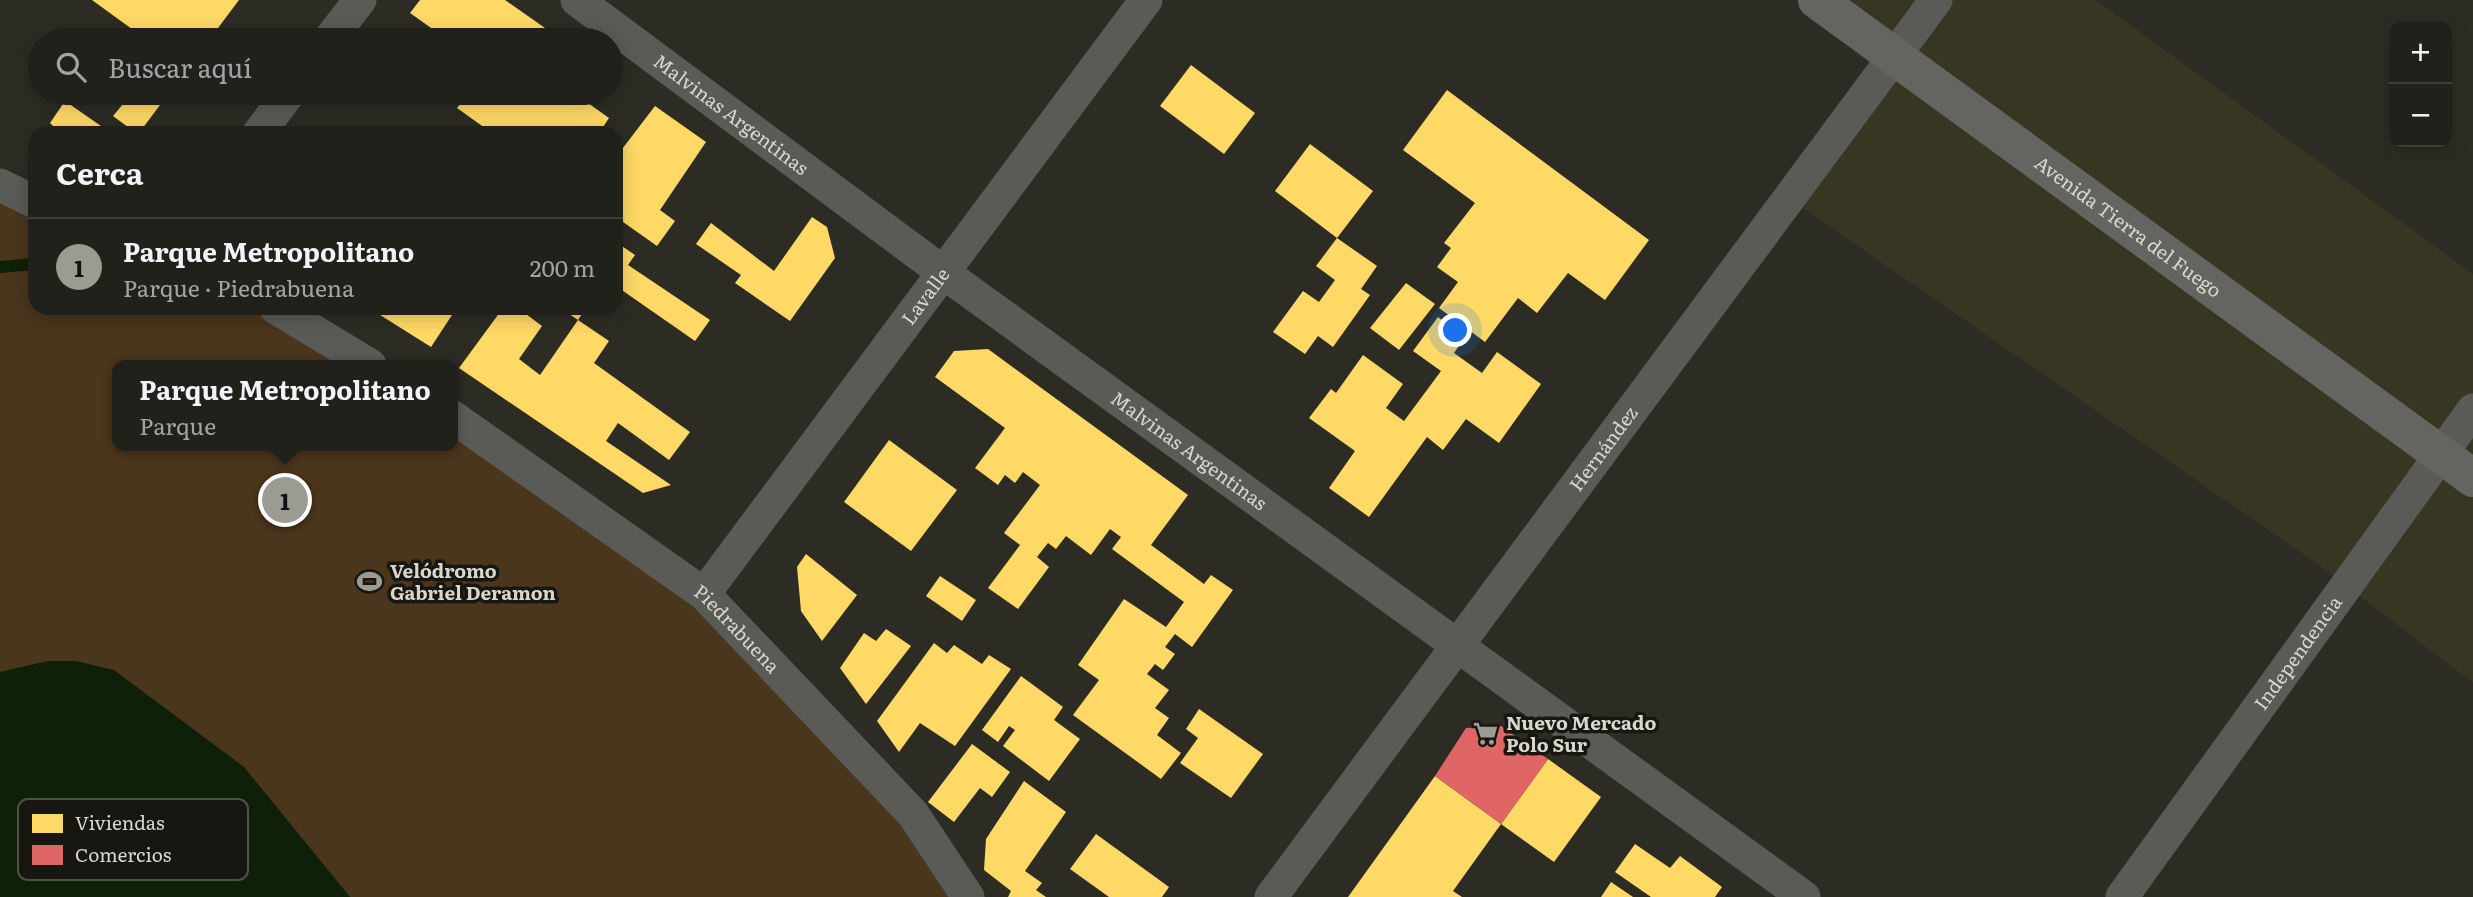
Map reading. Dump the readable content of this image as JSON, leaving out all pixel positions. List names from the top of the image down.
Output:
{
  "streets": {
    "street": [
      "Malvinas Argentinas",
      "Avenida Tierra del Fuego",
      "Lavalle",
      "Hernández",
      "Piedrabuena",
      "Independencia"
    ]
  },
  "crossings": [
    ["Malvinas Argentinas", "Lavalle"],
    ["Malvinas Argentinas", "Hernández"],
    ["Avenida Tierra del Fuego", "Hernández"],
    ["Avenida Tierra del Fuego", "Independencia"],
    ["Lavalle", "Piedrabuena"]
  ],
  "places": {
    "sports": ["Velódromo Gabriel Deramon"],
    "supermarket": ["Nuevo Mercado Polo Sur"]
  },
  "legend": ["Viviendas", "Comercios"],
  "page": {
    "map_buttons": ["+", "−"],
    "search": "Buscar aquí",
    "heading": "Cerca",
    "list": [
      {
        "mark": "1",
        "name": "Parque Metropolitano",
        "note": "Parque · Piedrabuena",
        "value": "200 m"
      }
    ],
    "popup": ["Parque Metropolitano", "Parque"],
    "pins": "1"
  }
}
